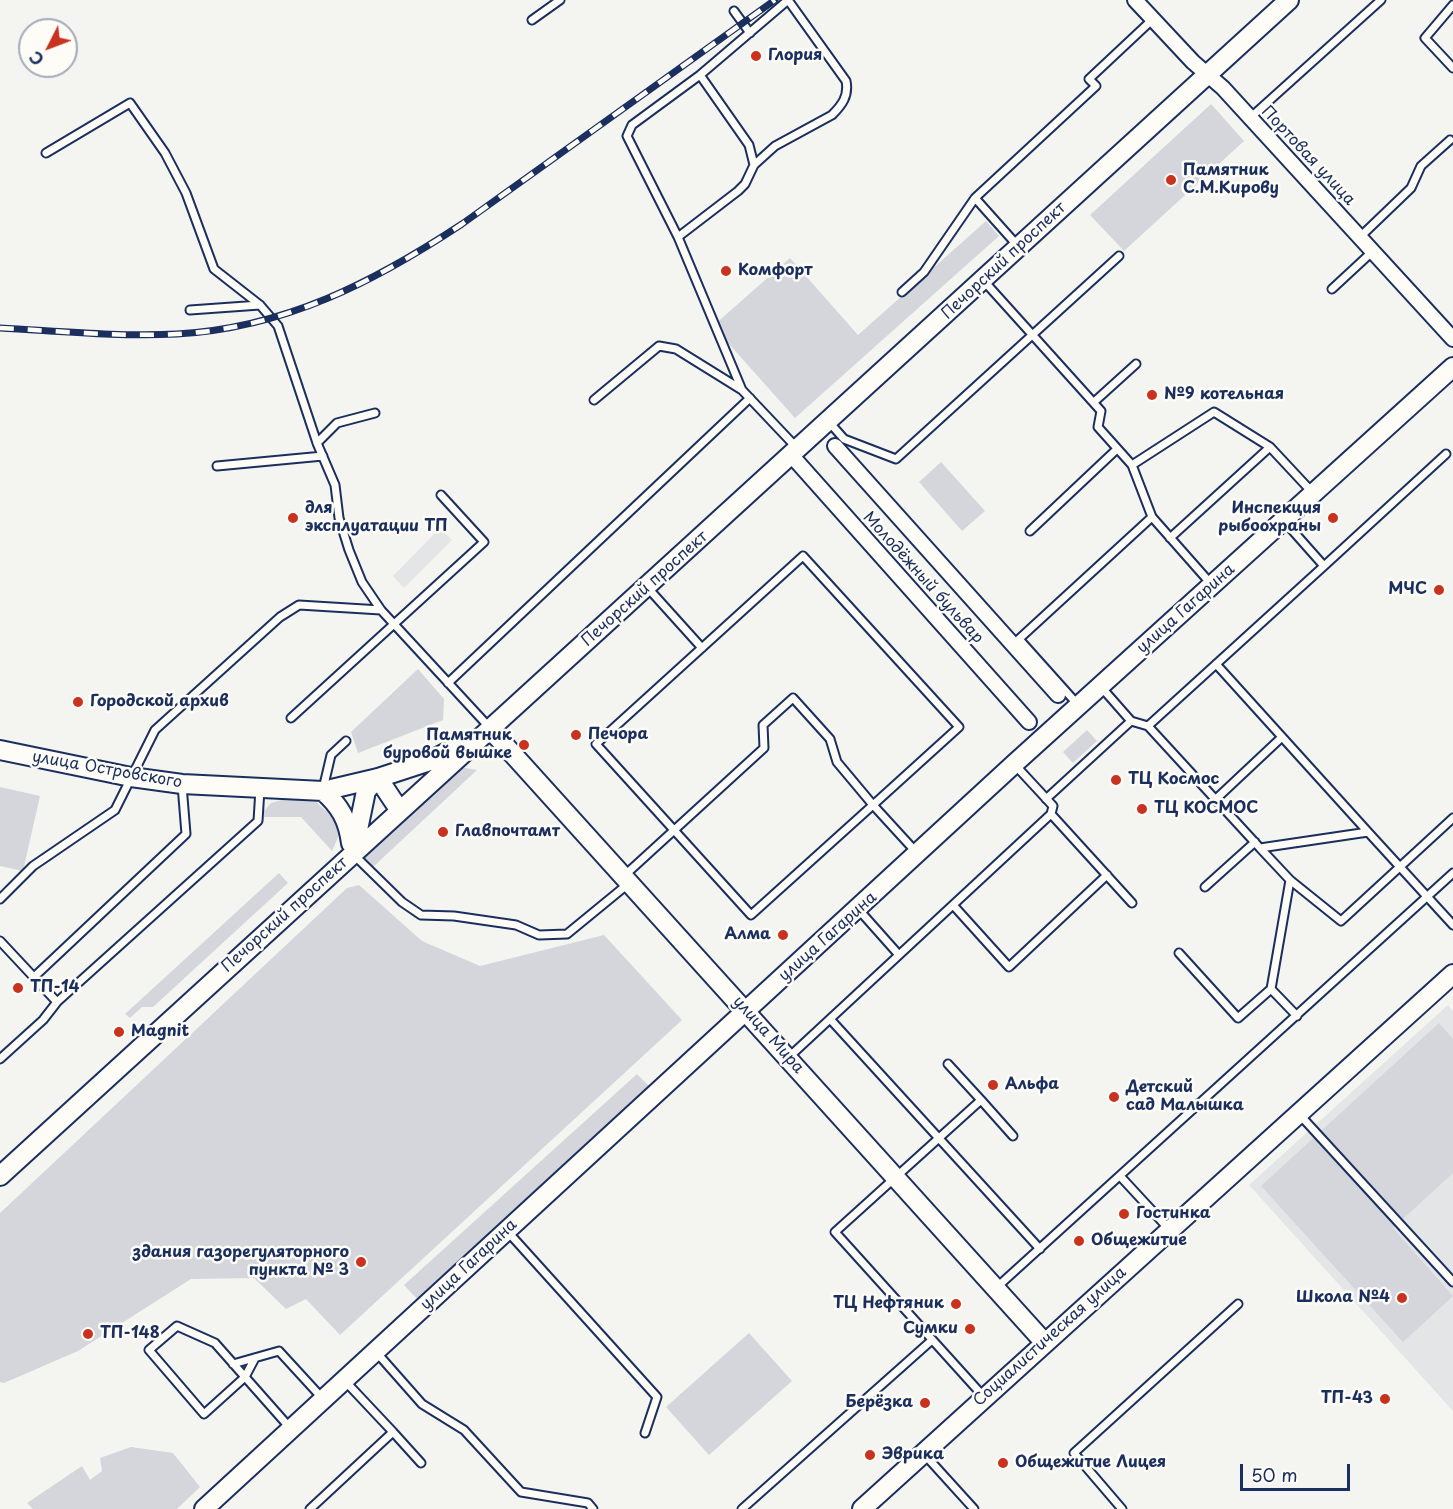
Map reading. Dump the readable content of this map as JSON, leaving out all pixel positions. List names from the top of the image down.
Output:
{
  "streets": {
    "main road": [
      "Печорский проспект",
      "улица Гагарина",
      "улица Островского",
      "улица Мира",
      "Социалистическая улица"
    ],
    "street": ["Портовая улица", "Молодёжный бульвар"]
  },
  "crossings": [
    ["Портовая улица", "Печорский проспект"],
    ["Печорский проспект", "Молодёжный бульвар"],
    ["Печорский проспект", "улица Островского"],
    ["Печорский проспект", "улица Мира"],
    ["улица Гагарина", "улица Мира"],
    ["улица Островского", "улица Мира"],
    ["улица Мира", "Социалистическая улица"]
  ],
  "places": [
    "Глория",
    "Памятник С.М.Кирову",
    "Комфорт",
    "№9 котельная",
    "для эксплуатации ТП",
    "Инспекция рыбоохраны",
    "МЧС",
    "Городской архив",
    "Печора",
    "Памятник буровой вышке",
    "ТЦ Космос",
    "ТЦ КОСМОС",
    "Главпочтамт",
    "Алма",
    "ТП-14",
    "Magnit",
    "Альфа",
    "Детский сад Малышка",
    "Гостинка",
    "Общежитие",
    "здания газорегуляторного пункта № 3",
    "Школа №4",
    "ТЦ Нефтяник",
    "Сумки",
    "ТП-148",
    "ТП-43",
    "Берёзка",
    "Эврика",
    "Общежитие Лицея"
  ],
  "scale_bar": "50 m",
  "north": "bottom left"
}
